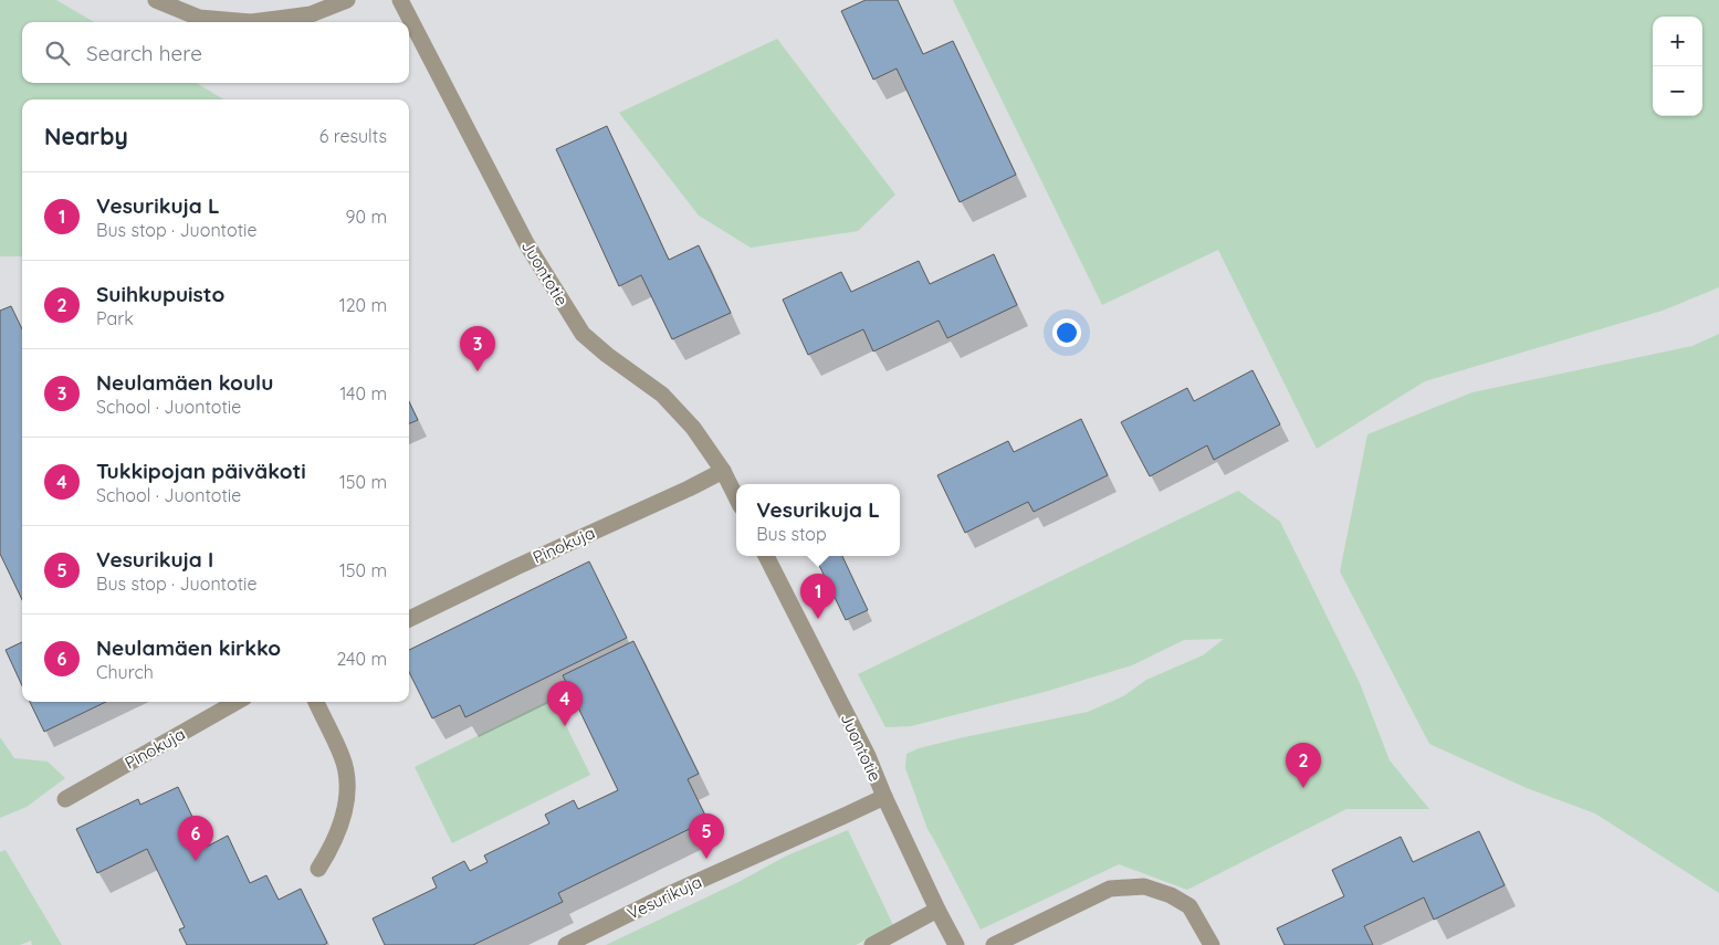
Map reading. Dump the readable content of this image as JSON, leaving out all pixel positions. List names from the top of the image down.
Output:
{
  "streets": {
    "street": ["Juontotie", "Pinokuja", "Vesurikuja"]
  },
  "crossings": [
    ["Juontotie", "Pinokuja"],
    ["Juontotie", "Vesurikuja"]
  ],
  "page": {
    "map_buttons": ["+", "−"],
    "search": "Search here",
    "heading": ["Nearby", "6 results"],
    "list": [
      {
        "mark": "1",
        "name": "Vesurikuja L",
        "note": "Bus stop · Juontotie",
        "value": "90 m"
      },
      {
        "mark": "2",
        "name": "Suihkupuisto",
        "note": "Park",
        "value": "120 m"
      },
      {
        "mark": "3",
        "name": "Neulamäen koulu",
        "note": "School · Juontotie",
        "value": "140 m"
      },
      {
        "mark": "4",
        "name": "Tukkipojan päiväkoti",
        "note": "School · Juontotie",
        "value": "150 m"
      },
      {
        "mark": "5",
        "name": "Vesurikuja I",
        "note": "Bus stop · Juontotie",
        "value": "150 m"
      },
      {
        "mark": "6",
        "name": "Neulamäen kirkko",
        "note": "Church",
        "value": "240 m"
      }
    ],
    "pins": [
      "3",
      "1",
      "4",
      "2",
      "5",
      "6"
    ],
    "popup": ["Vesurikuja L", "Bus stop"]
  }
}
